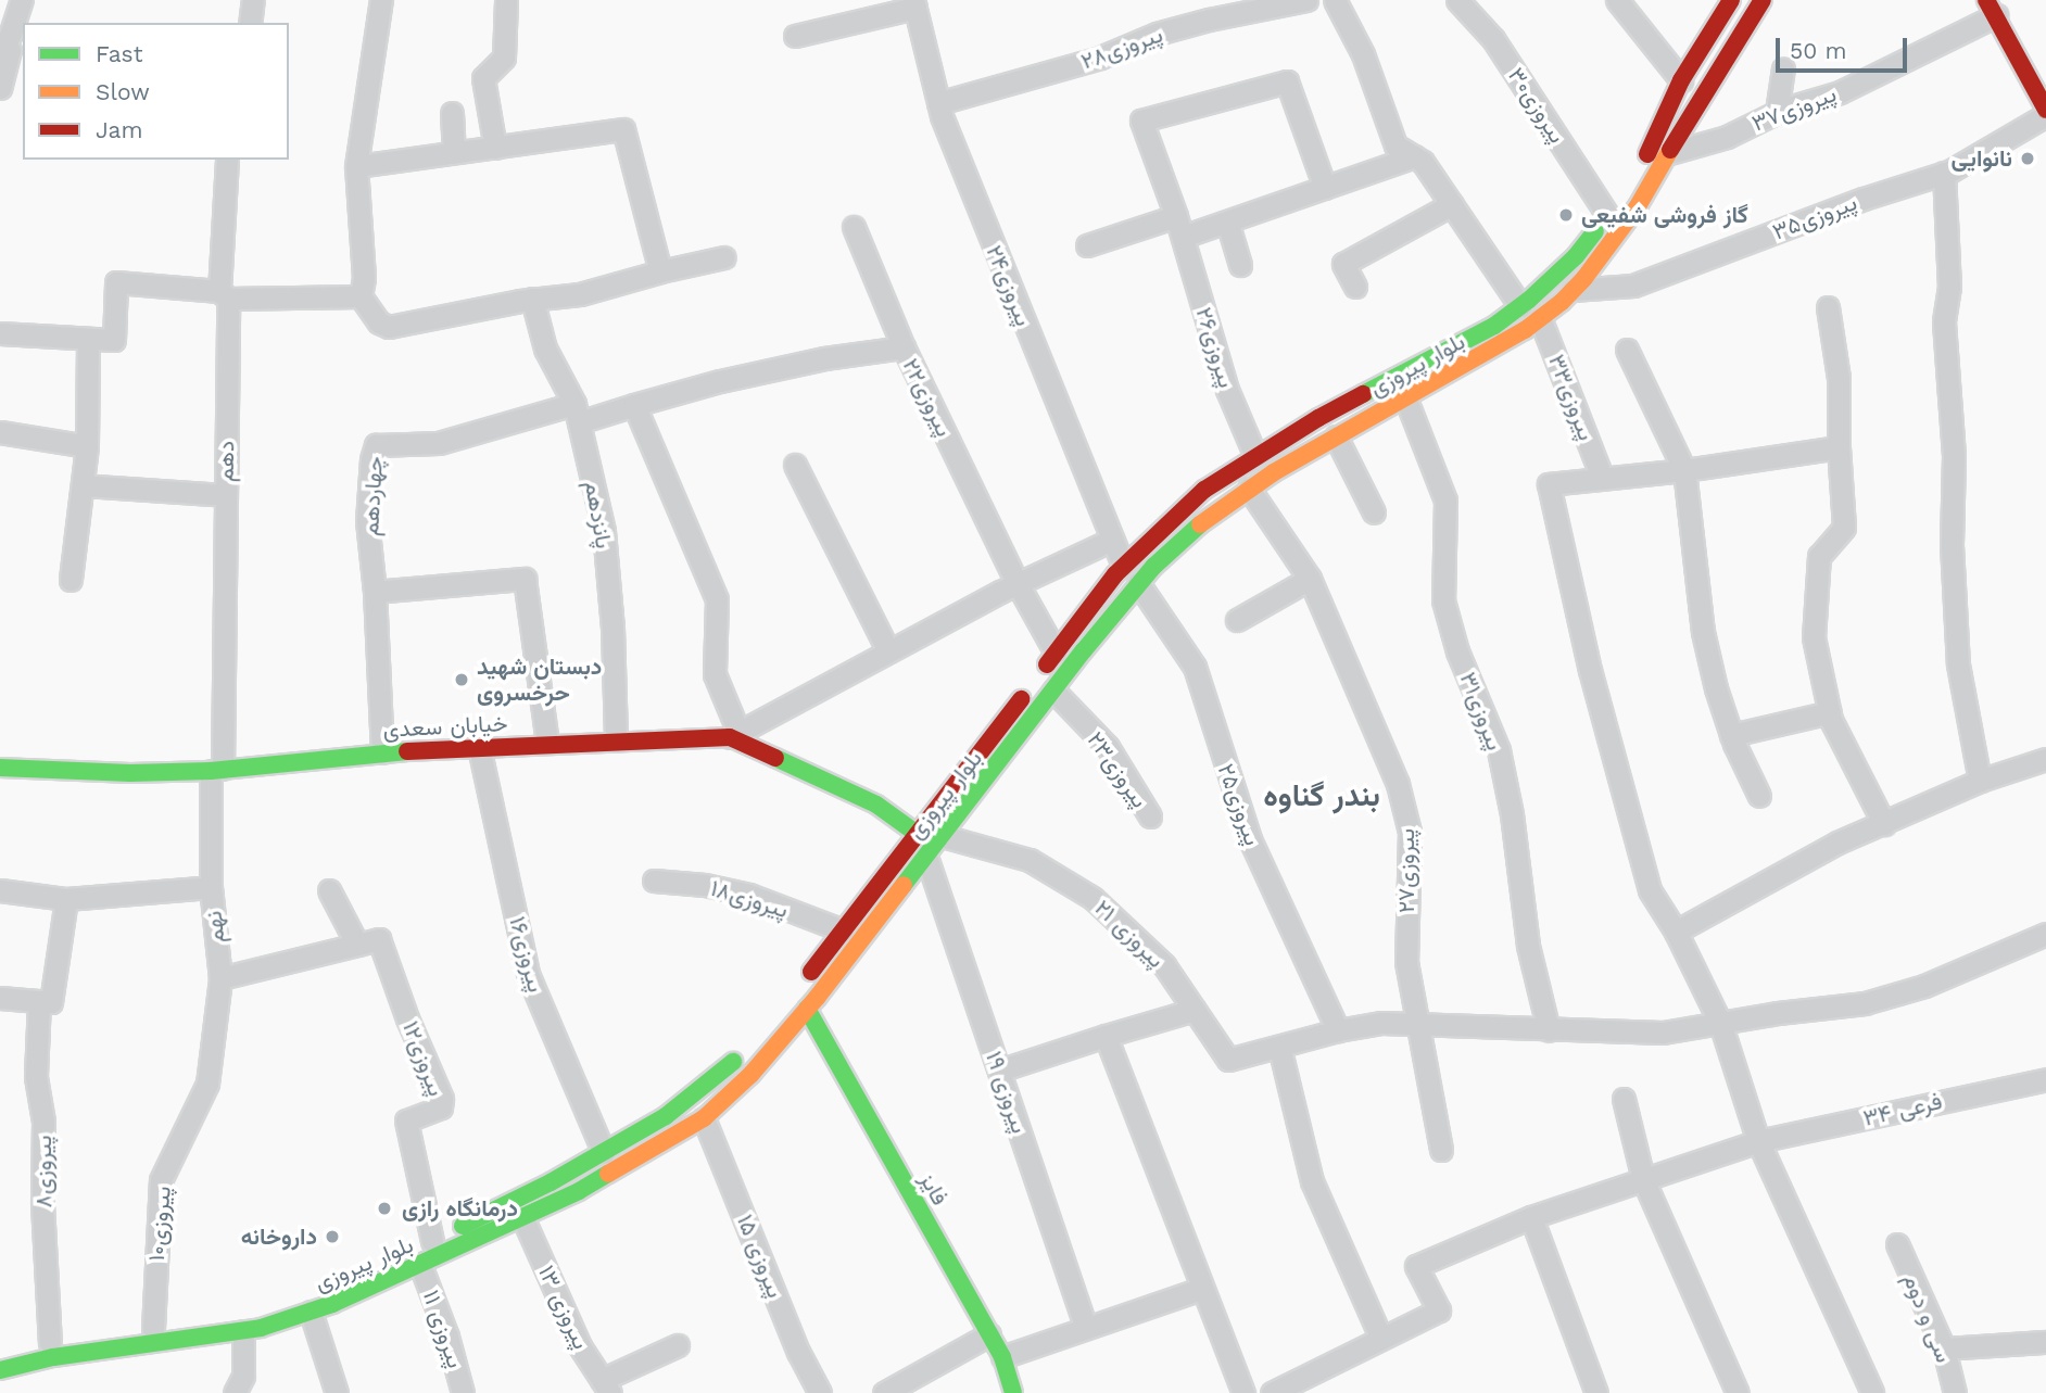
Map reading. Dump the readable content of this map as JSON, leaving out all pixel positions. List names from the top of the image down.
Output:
{
  "streets": {
    "street": [
      "پیروزی۲۸",
      "پیروزی۳۰",
      "پیروزی۳۷",
      "پیروزی۳۵",
      "پیروزی۲۴",
      "پیروزی۲۶",
      "بلوار پیروزی",
      "پیروزی۲۲",
      "پیروزی۳۳",
      "دهم",
      "چهاردهم",
      "پانزدهم",
      "پیروزی۳۱",
      "خیابان سعدی",
      "پیروزی۲۳",
      "پیروزی۲۵",
      "پیروزی۲۷",
      "پیروزی۱۸",
      "نهم",
      "پیروزی ۲۱",
      "پیروزی۱۶",
      "پیروزی۱۲",
      "پیروزی ۱۹",
      "فرعی ۳۴",
      "پیروزی۸",
      "فایز",
      "پیروزی۱۰",
      "پیروزی ۱۵",
      "پیروزی ۱۳",
      "سی و دوم",
      "پیروزی ۱۱"
    ]
  },
  "crossings": [
    ["پیروزی۲۸", "پیروزی۲۴"],
    ["پیروزی۳۰", "بلوار پیروزی"],
    ["پیروزی۳۷", "بلوار پیروزی"],
    ["پیروزی۳۵", "بلوار پیروزی"],
    ["پیروزی۲۴", "بلوار پیروزی"],
    ["پیروزی۲۶", "بلوار پیروزی"],
    ["بلوار پیروزی", "پیروزی۲۲"],
    ["بلوار پیروزی", "پیروزی۳۳"],
    ["بلوار پیروزی", "پیروزی۳۱"],
    ["بلوار پیروزی", "خیابان سعدی"],
    ["بلوار پیروزی", "پیروزی۲۳"],
    ["بلوار پیروزی", "پیروزی۲۵"],
    ["بلوار پیروزی", "پیروزی۲۷"],
    ["بلوار پیروزی", "پیروزی۱۸"],
    ["بلوار پیروزی", "پیروزی ۲۱"],
    ["بلوار پیروزی", "پیروزی۱۶"],
    ["بلوار پیروزی", "پیروزی۱۲"],
    ["بلوار پیروزی", "پیروزی ۱۹"],
    ["بلوار پیروزی", "پیروزی۸"],
    ["بلوار پیروزی", "فایز"],
    ["بلوار پیروزی", "پیروزی۱۰"],
    ["بلوار پیروزی", "پیروزی ۱۵"],
    ["بلوار پیروزی", "پیروزی ۱۳"],
    ["بلوار پیروزی", "پیروزی ۱۱"],
    ["پیروزی۲۲", "چهاردهم"],
    ["پیروزی۲۲", "پانزدهم"],
    ["دهم", "خیابان سعدی"],
    ["دهم", "نهم"],
    ["چهاردهم", "پانزدهم"],
    ["چهاردهم", "خیابان سعدی"],
    ["پانزدهم", "خیابان سعدی"],
    ["خیابان سعدی", "نهم"],
    ["خیابان سعدی", "پیروزی۱۶"],
    ["نهم", "پیروزی۱۰"]
  ],
  "districts": ["بندر گناوه"],
  "places": [
    "نانوایی",
    "گاز فروشی شفیعی",
    "دبستان شهید حرخسروی",
    "درمانگاه رازی",
    "داروخانه"
  ],
  "legend": ["Fast", "Slow", "Jam"],
  "scale_bar": "50 m"
}
